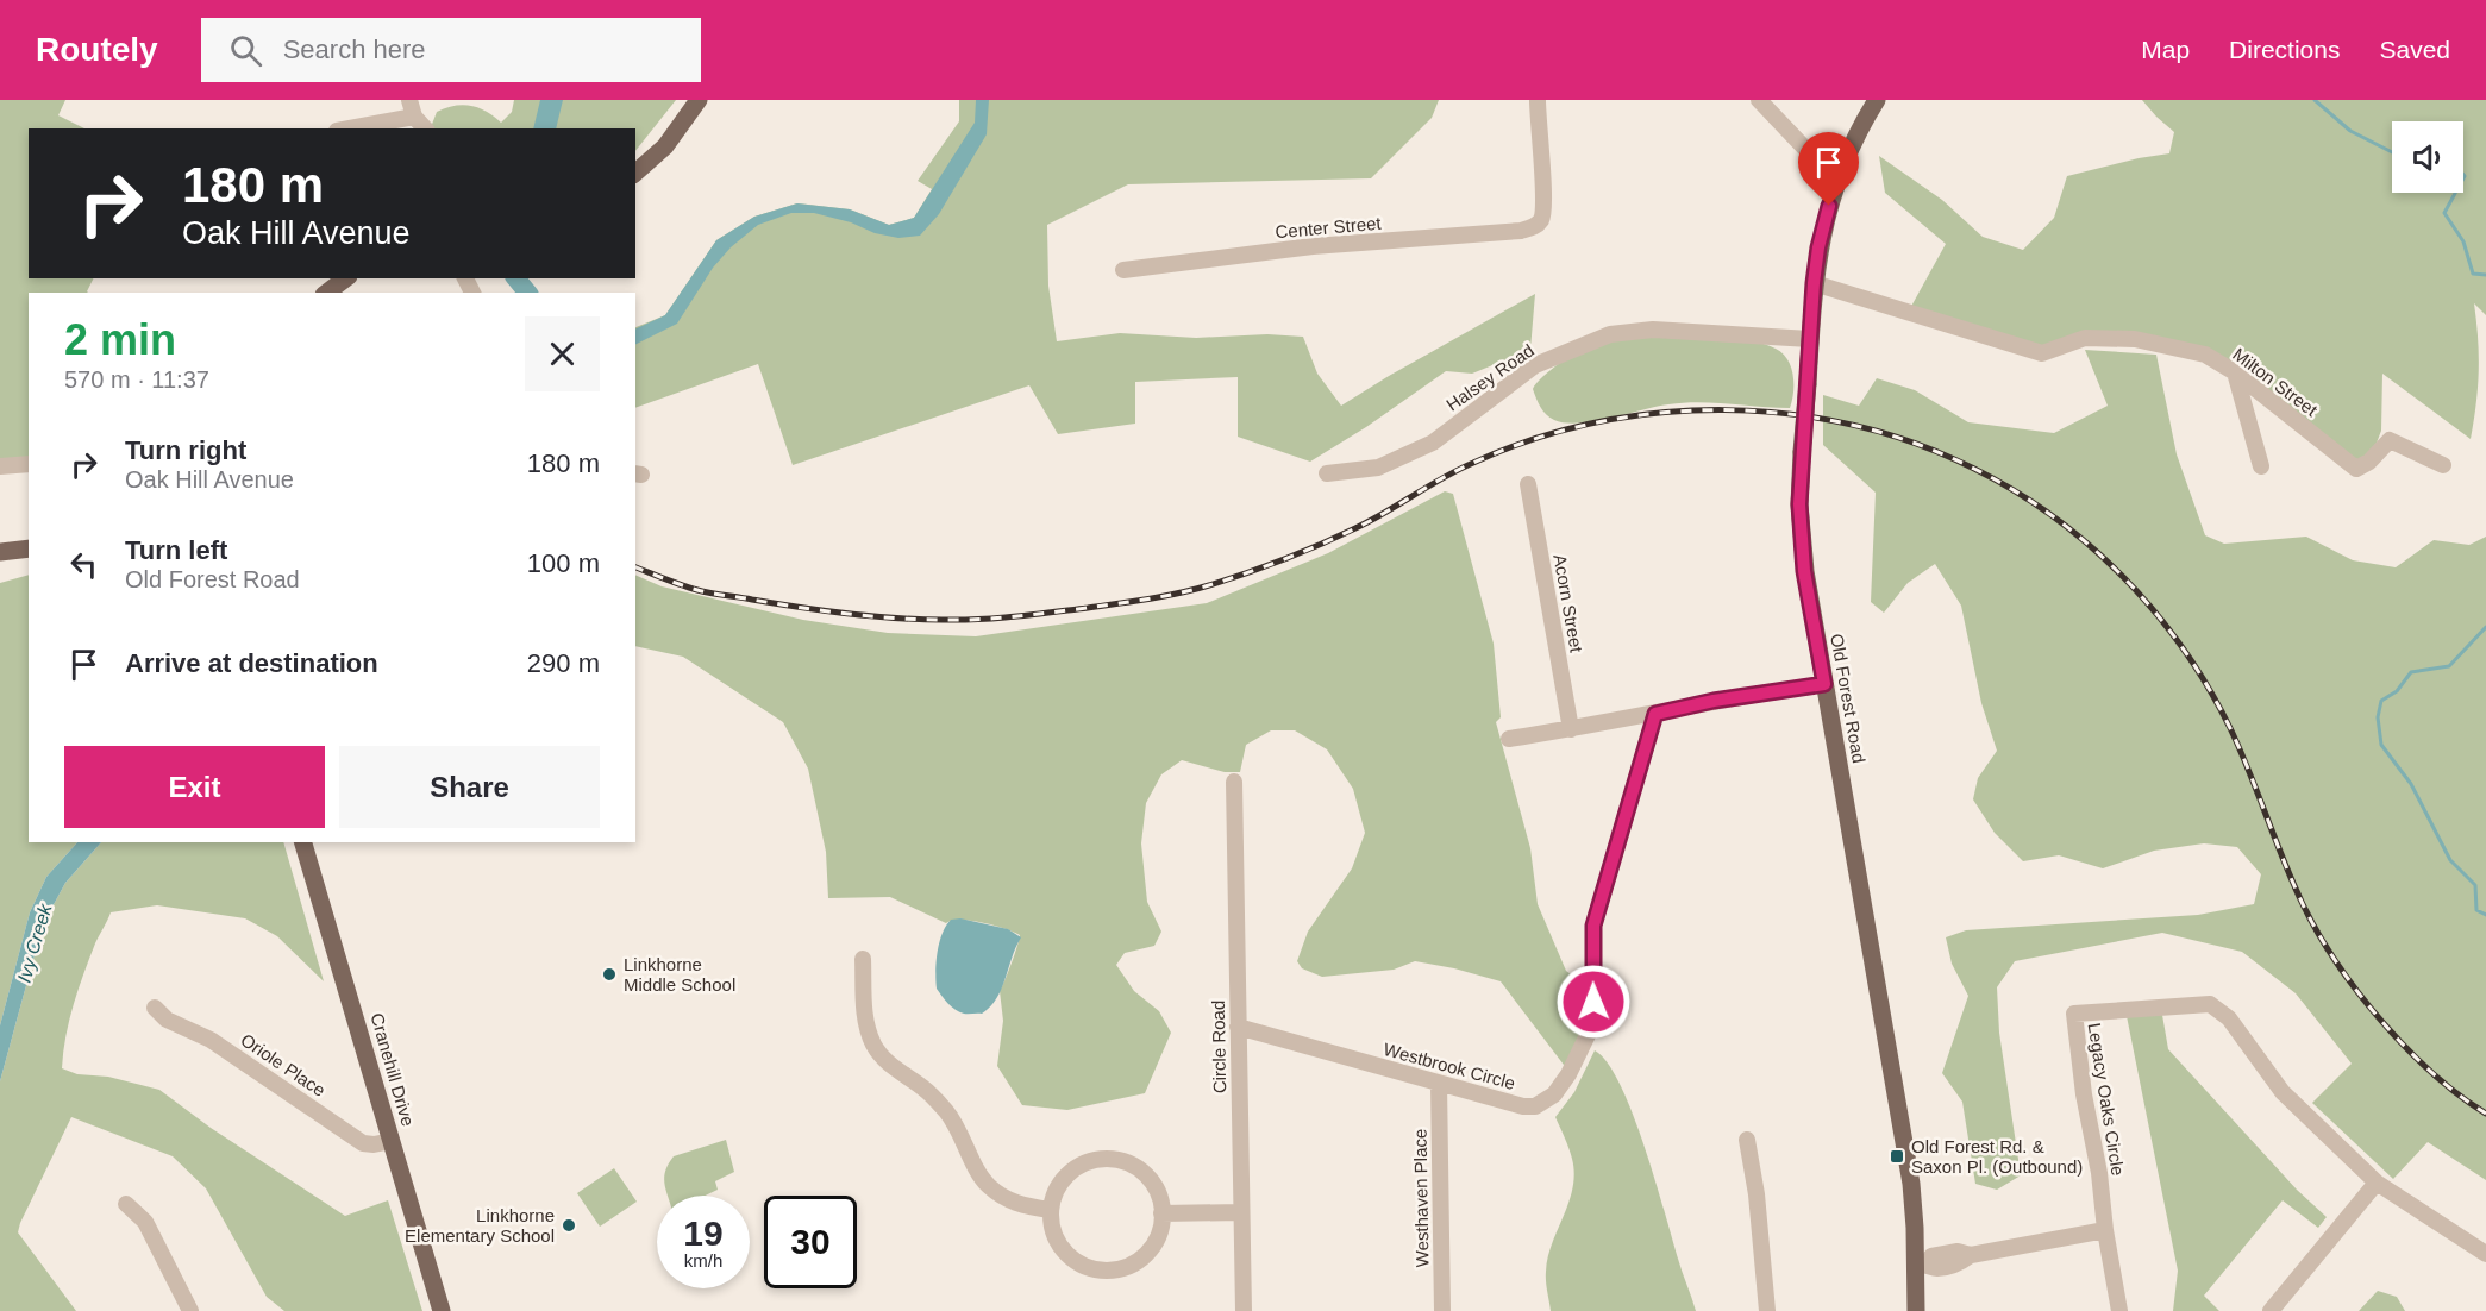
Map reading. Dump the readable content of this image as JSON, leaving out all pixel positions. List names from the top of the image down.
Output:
{
  "streets": {
    "main road": ["Old Forest Road", "Cranehill Drive"],
    "street": [
      "Center Street",
      "Halsey Road",
      "Milton Street",
      "Acorn Street",
      "Circle Road",
      "Oriole Place",
      "Westbrook Circle",
      "Legacy Oaks Circle",
      "Westhaven Place"
    ]
  },
  "crossings": [
    ["Halsey Road", "Old Forest Road"],
    ["Milton Street", "Old Forest Road"],
    ["Circle Road", "Westbrook Circle"],
    ["Oriole Place", "Cranehill Drive"],
    ["Westbrook Circle", "Westhaven Place"]
  ],
  "water": ["Ivy Creek"],
  "places": {
    "other": ["Linkhorne Middle School", "Linkhorne Elementary School"],
    "transit": ["Old Forest Rd. & Saxon Pl. (Outbound)"]
  },
  "page": {
    "header": "Routely",
    "search": "Search here",
    "nav": ["Map", "Directions", "Saved"],
    "turn": ["180 m", "Oak Hill Avenue"],
    "heading": ["2 min", "570 m · 11:37"],
    "list": [
      {
        "name": "Turn right",
        "note": "Oak Hill Avenue",
        "value": "180 m"
      },
      {
        "name": "Turn left",
        "note": "Old Forest Road",
        "value": "100 m"
      },
      {
        "name": "Arrive at destination",
        "value": "290 m"
      }
    ],
    "buttons": ["Exit", "Share"],
    "speed": "19 km/h",
    "limit": "30"
  }
}
